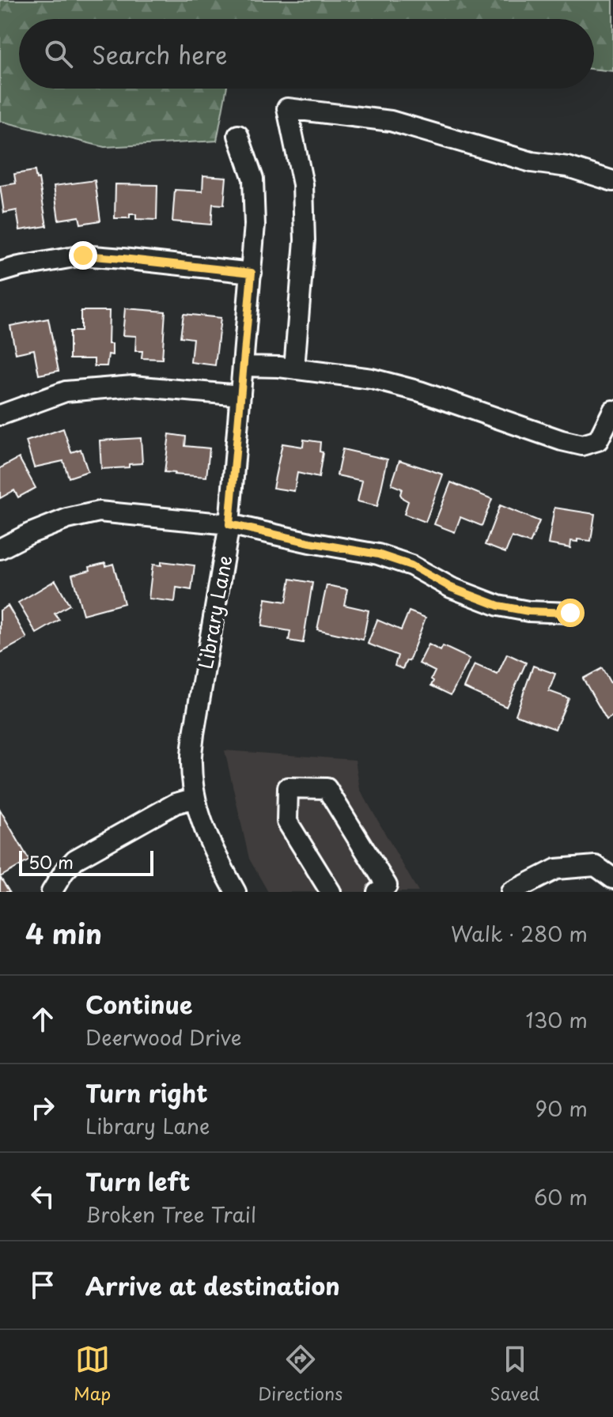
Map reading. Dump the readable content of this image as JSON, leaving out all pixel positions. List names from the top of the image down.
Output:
{
  "streets": {
    "street": ["Library Lane"]
  },
  "scale_bar": "50 m",
  "page": {
    "search": "Search here",
    "scale": "50 m",
    "heading": ["4 min", "Walk · 280 m"],
    "list": [
      ["Continue", "Deerwood Drive", "130 m"],
      ["Turn right", "Library Lane", "90 m"],
      ["Turn left", "Broken Tree Trail", "60 m"],
      "Arrive at destination"
    ],
    "nav": ["Map", "Directions", "Saved"]
  }
}
